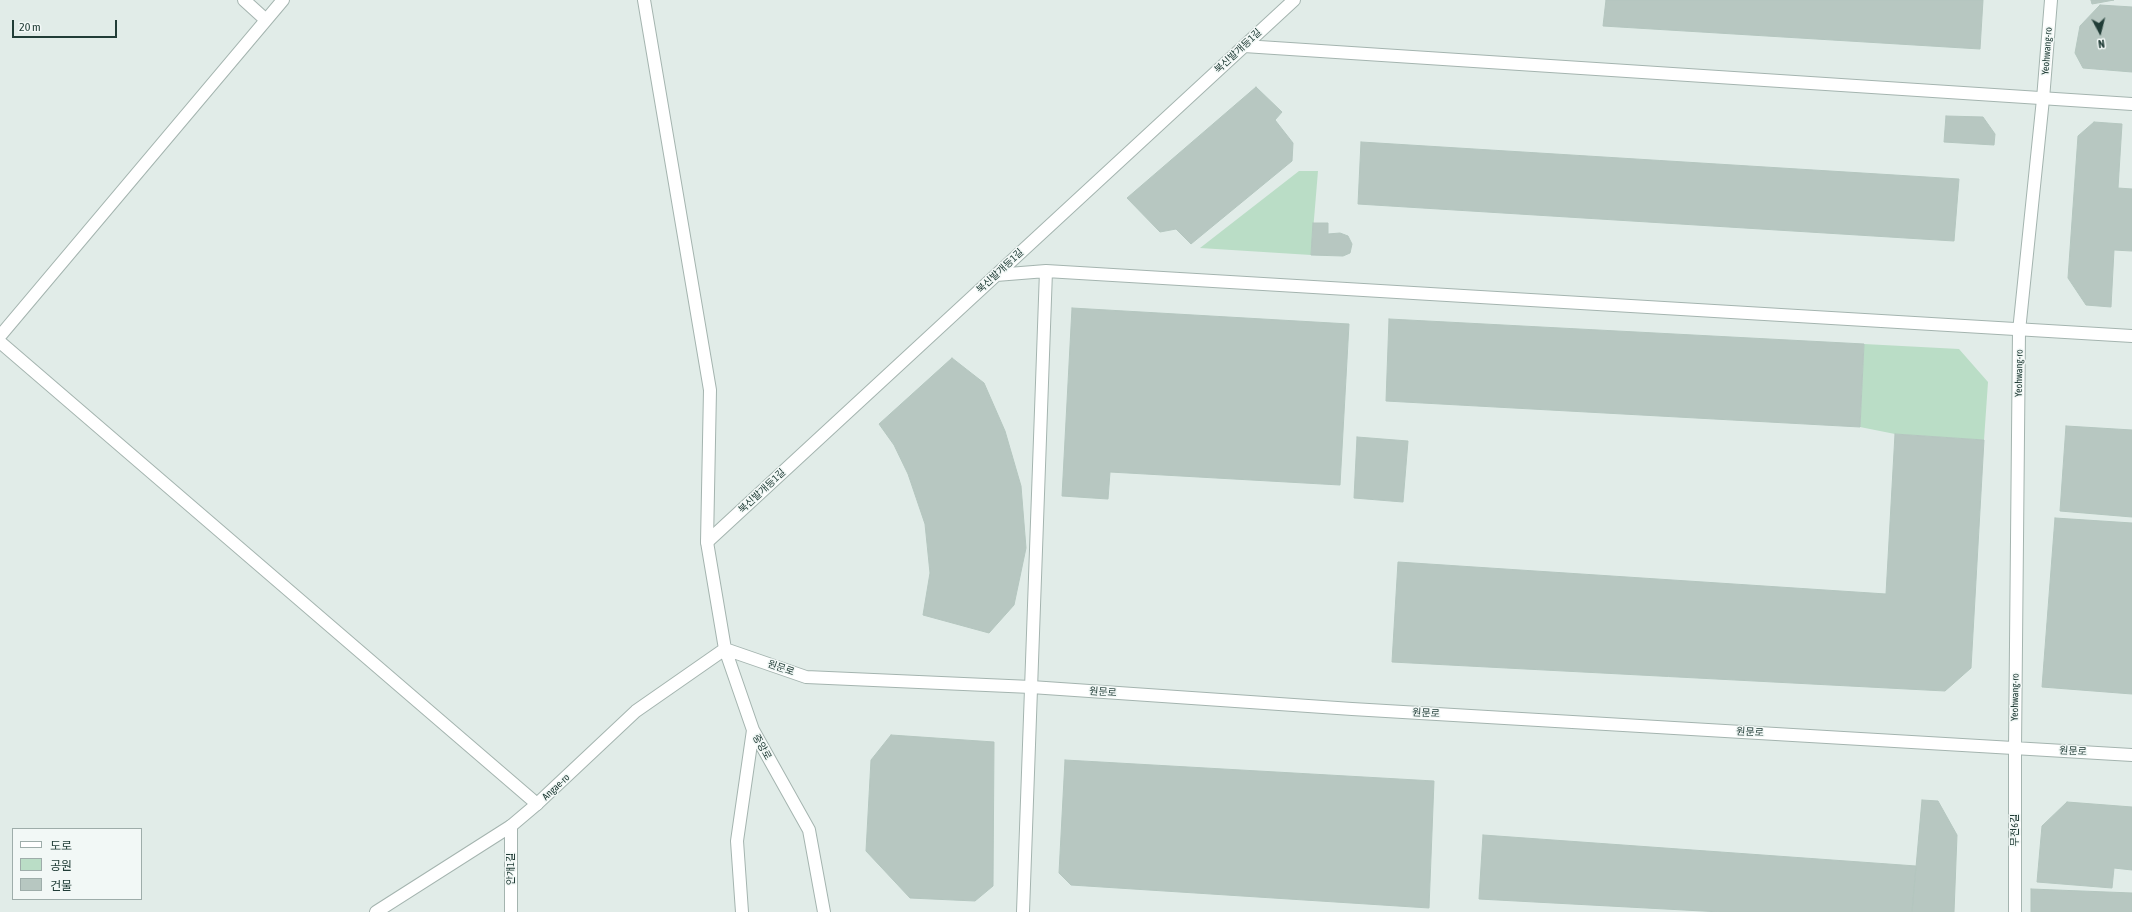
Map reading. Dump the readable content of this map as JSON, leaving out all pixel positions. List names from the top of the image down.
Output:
{
  "streets": {
    "street": [
      "북신발개등1길",
      "Yeohwang-ro",
      "원문로",
      "중앙로",
      "Angae-ro",
      "무전6길",
      "안개1길"
    ]
  },
  "crossings": [
    ["Yeohwang-ro", "원문로"],
    ["Yeohwang-ro", "무전6길"],
    ["원문로", "Angae-ro"],
    ["원문로", "무전6길"],
    ["Angae-ro", "안개1길"]
  ],
  "legend": ["도로", "공원", "건물"],
  "scale_bar": "20 m",
  "north": "bottom"
}
